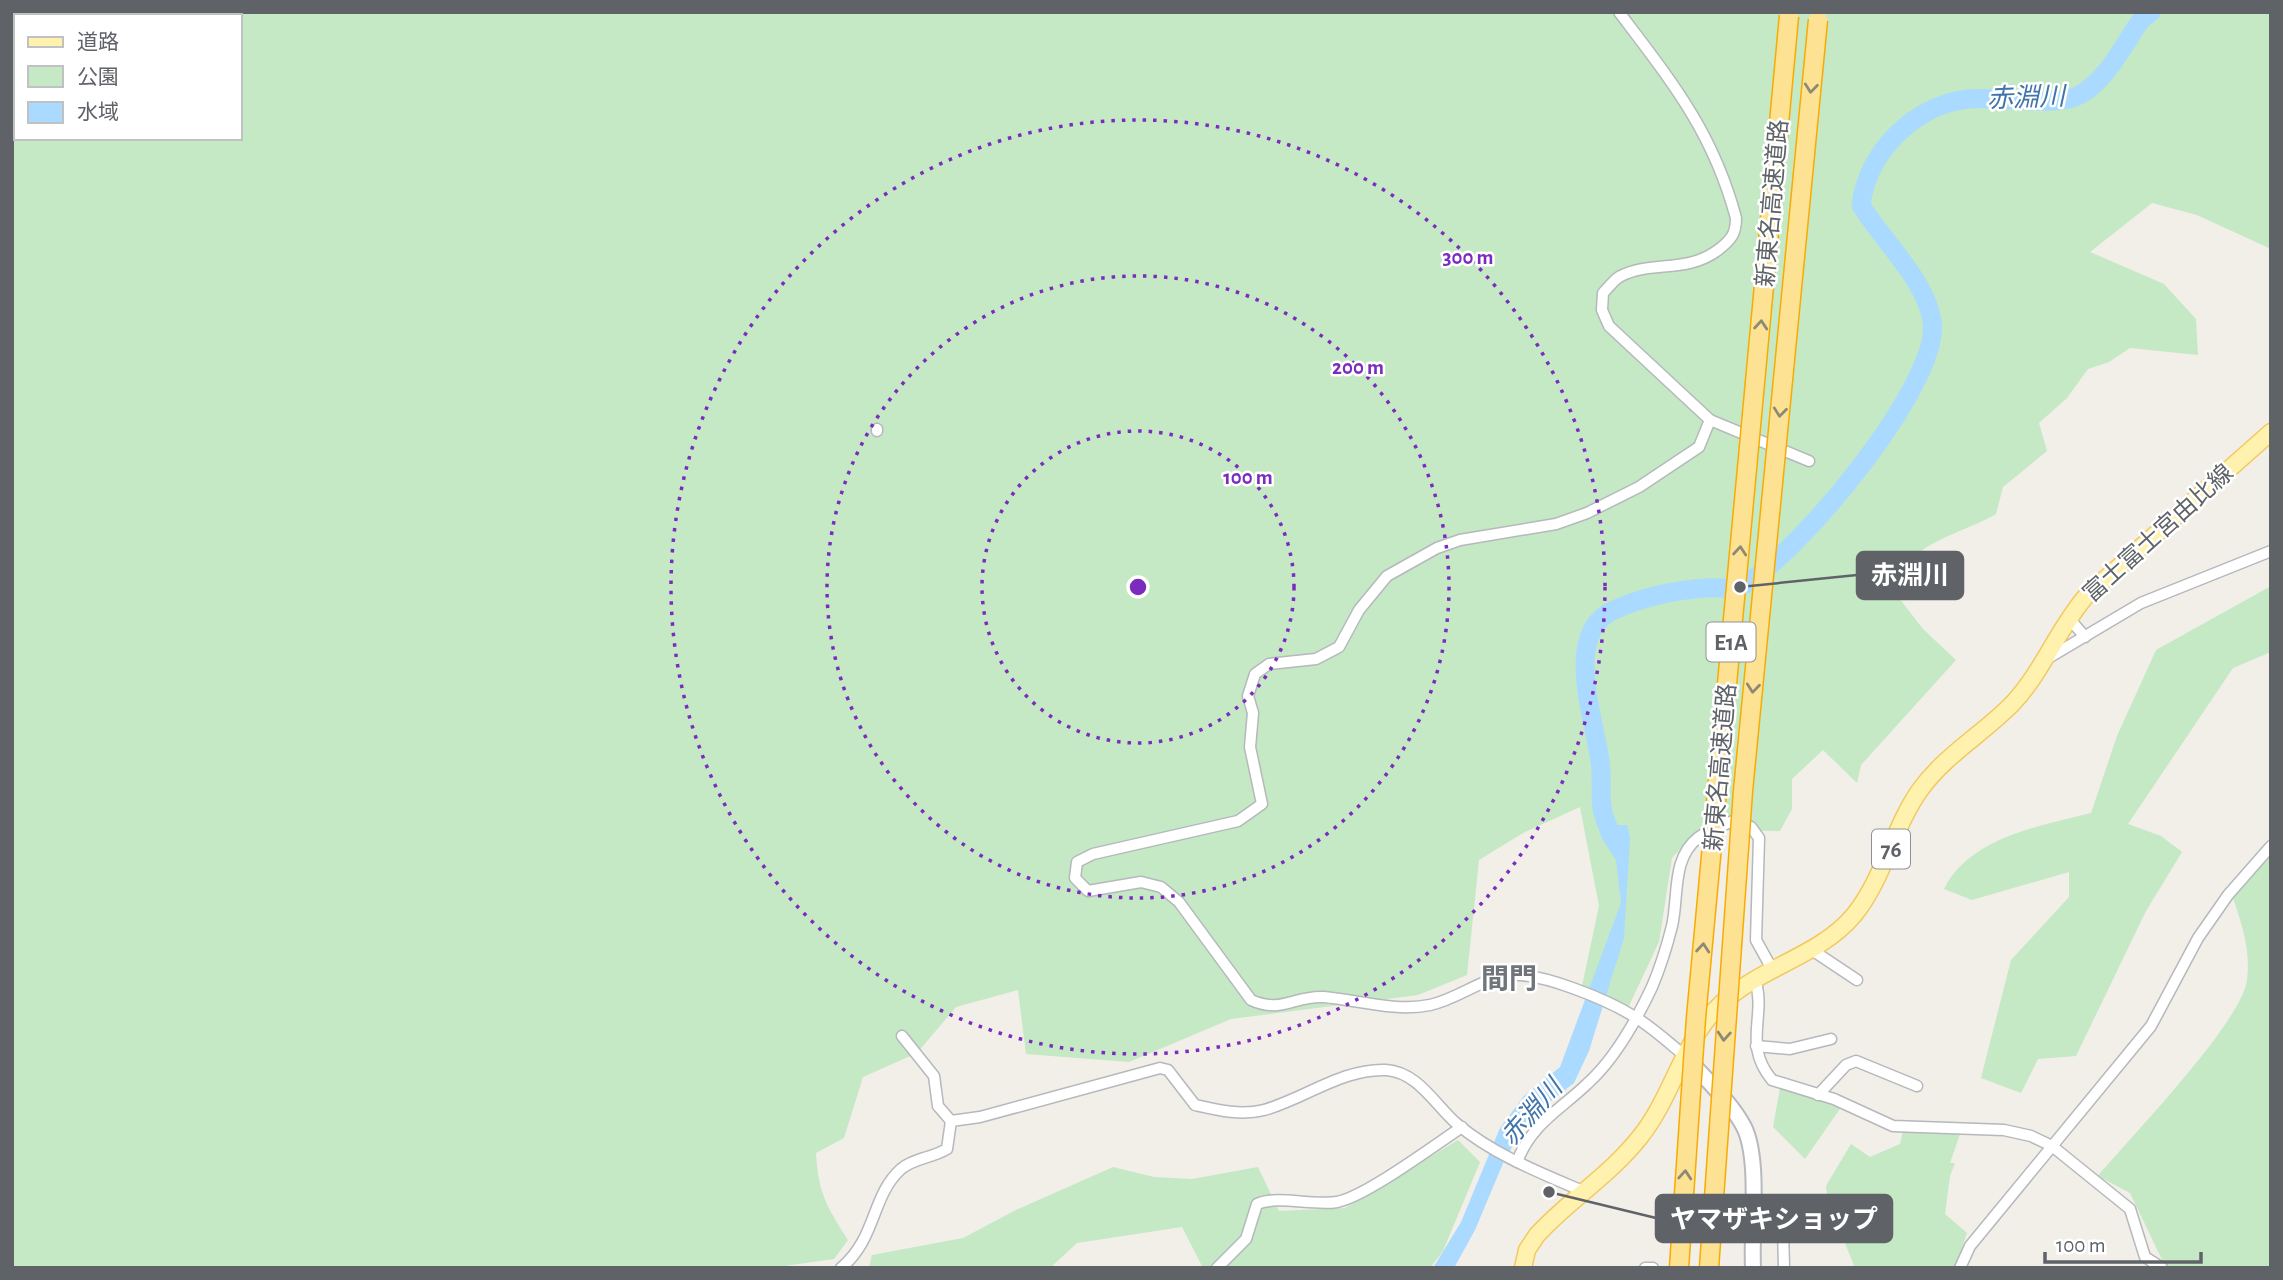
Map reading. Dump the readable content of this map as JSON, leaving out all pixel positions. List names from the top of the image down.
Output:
{
  "streets": {
    "highway": ["新東名高速道路", "E1A"],
    "main road": ["富士富士宮由比線", "76"]
  },
  "districts": ["間門"],
  "water": ["赤淵川"],
  "places": ["赤淵川", "ヤマザキショップ"],
  "legend": ["道路", "公園", "水域"],
  "scale_bar": "100 m",
  "rings": ["300 m", "200 m", "100 m"]
}
